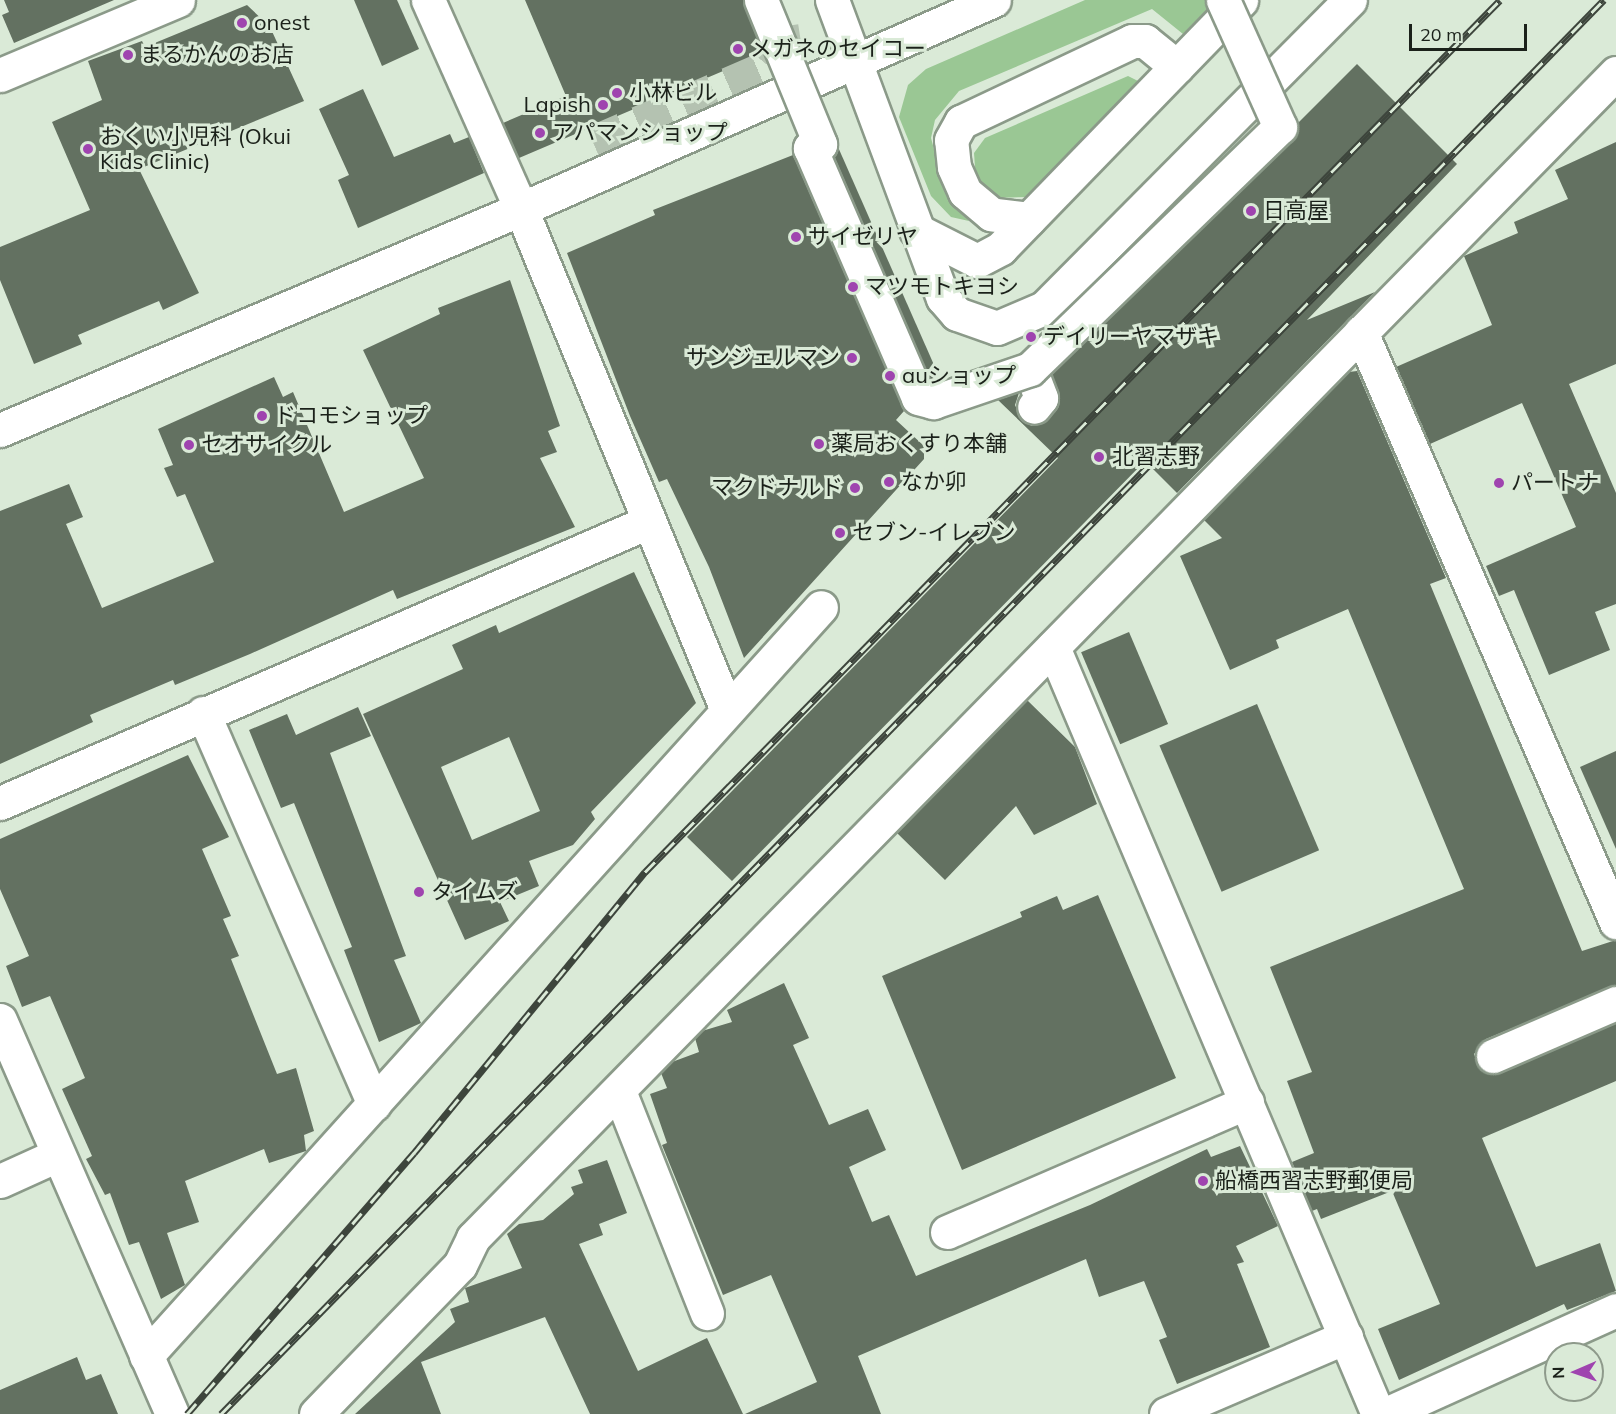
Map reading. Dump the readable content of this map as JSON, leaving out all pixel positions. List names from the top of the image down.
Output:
{
  "places": [
    "onest",
    "メガネのセイコー",
    "まるかんのお店",
    "小林ビル",
    "Lapish",
    "アパマンショップ",
    "おくい小児科 (Okui Kids Clinic)",
    "日高屋",
    "サイゼリヤ",
    "マツモトキヨシ",
    "デイリーヤマザキ",
    "サンジェルマン",
    "auショップ",
    "ドコモショップ",
    "薬局おくすり本舗",
    "セオサイクル",
    "北習志野",
    "なか卯",
    "パートナ",
    "マクドナルド",
    "セブン-イレブン",
    "タイムズ",
    "船橋西習志野郵便局"
  ],
  "scale_bar": "20 m",
  "north": "left"
}
